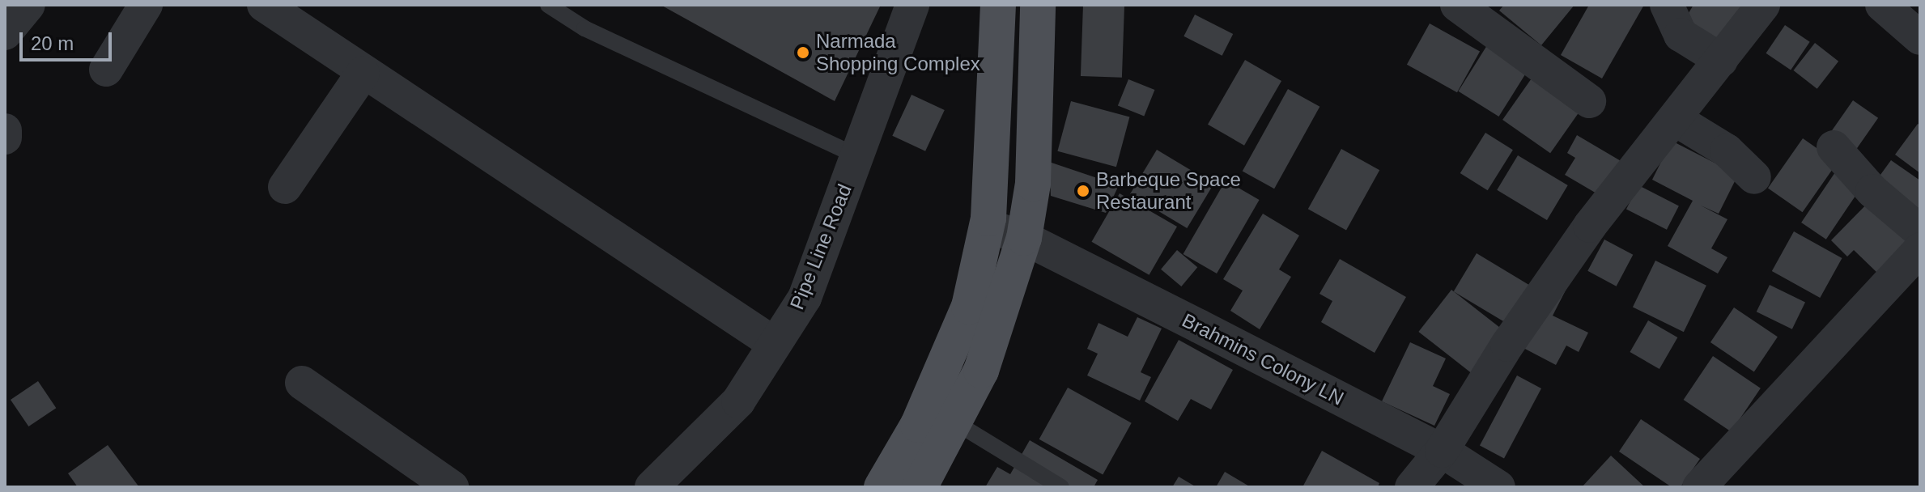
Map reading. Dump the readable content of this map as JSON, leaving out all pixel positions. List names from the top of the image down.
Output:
{
  "streets": {
    "street": ["Pipe Line Road", "Brahmins Colony LN"]
  },
  "places": ["Narmada Shopping Complex", "Barbeque Space Restaurant"],
  "scale_bar": "20 m"
}
